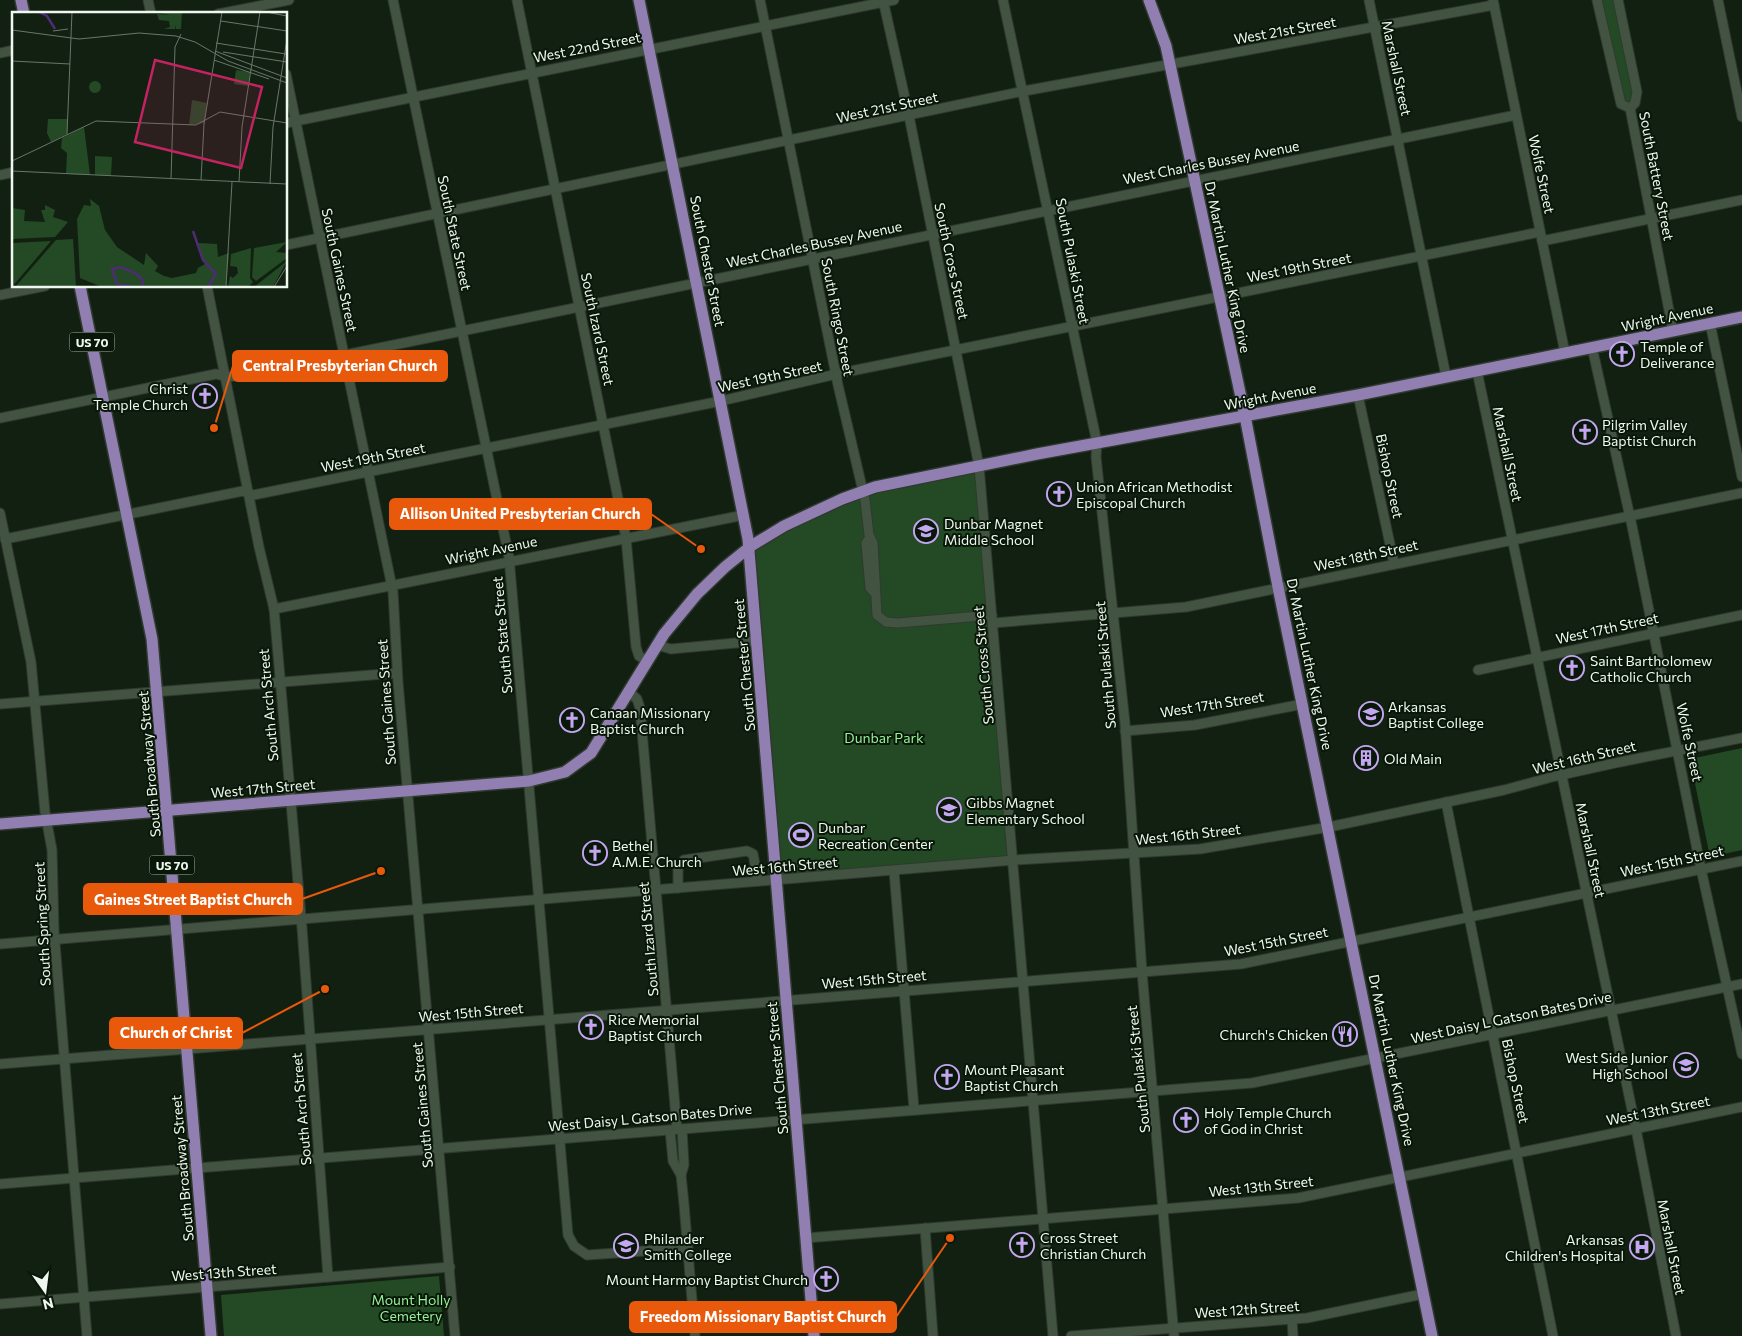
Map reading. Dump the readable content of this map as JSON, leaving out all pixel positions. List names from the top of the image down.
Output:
{
  "streets": {
    "main road": [
      "South Chester Street",
      "Dr Martin Luther King Drive",
      "Wright Avenue",
      "US 70",
      "West 17th Street",
      "South Broadway Street"
    ],
    "street": [
      "West 21st Street",
      "West 22nd Street",
      "Marshall Street",
      "West Charles Bussey Avenue",
      "Wolfe Street",
      "South Battery Street",
      "South State Street",
      "South Cross Street",
      "South Pulaski Street",
      "West 19th Street",
      "South Gaines Street",
      "South Ringo Street",
      "South Izard Street",
      "Bishop Street",
      "West 18th Street",
      "South Arch Street",
      "West 16th Street",
      "West 15th Street",
      "South Spring Street",
      "West Daisy L Gatson Bates Drive",
      "West 13th Street",
      "West 12th Street"
    ]
  },
  "crossings": [
    ["West 21st Street", "Marshall Street"],
    ["West 21st Street", "Wolfe Street"],
    ["West 21st Street", "South State Street"],
    ["West 21st Street", "South Chester Street"],
    ["West 21st Street", "South Cross Street"],
    ["West 21st Street", "South Pulaski Street"],
    ["West 21st Street", "Dr Martin Luther King Drive"],
    ["West 21st Street", "South Gaines Street"],
    ["West 21st Street", "South Ringo Street"],
    ["West 21st Street", "South Izard Street"],
    ["West 22nd Street", "South State Street"],
    ["West 22nd Street", "South Chester Street"],
    ["West 22nd Street", "South Cross Street"],
    ["West 22nd Street", "South Gaines Street"],
    ["West 22nd Street", "South Ringo Street"],
    ["West 22nd Street", "South Izard Street"],
    ["Marshall Street", "West Charles Bussey Avenue"],
    ["Marshall Street", "West 19th Street"],
    ["Marshall Street", "Wright Avenue"],
    ["Marshall Street", "West 18th Street"],
    ["Marshall Street", "West 17th Street"],
    ["Marshall Street", "West 16th Street"],
    ["Marshall Street", "West 15th Street"],
    ["Marshall Street", "West Daisy L Gatson Bates Drive"],
    ["Marshall Street", "West 13th Street"],
    ["West Charles Bussey Avenue", "Wolfe Street"],
    ["West Charles Bussey Avenue", "South State Street"],
    ["West Charles Bussey Avenue", "South Chester Street"],
    ["West Charles Bussey Avenue", "South Cross Street"],
    ["West Charles Bussey Avenue", "South Pulaski Street"],
    ["West Charles Bussey Avenue", "Dr Martin Luther King Drive"],
    ["West Charles Bussey Avenue", "South Gaines Street"],
    ["West Charles Bussey Avenue", "South Ringo Street"],
    ["West Charles Bussey Avenue", "South Izard Street"],
    ["West Charles Bussey Avenue", "South Arch Street"],
    ["West Charles Bussey Avenue", "South Broadway Street"],
    ["Wolfe Street", "West 19th Street"],
    ["Wolfe Street", "Wright Avenue"],
    ["Wolfe Street", "West 18th Street"],
    ["Wolfe Street", "West 17th Street"],
    ["Wolfe Street", "West 16th Street"],
    ["Wolfe Street", "West 15th Street"],
    ["Wolfe Street", "West Daisy L Gatson Bates Drive"],
    ["South Battery Street", "West 19th Street"],
    ["South Battery Street", "Wright Avenue"],
    ["South State Street", "West 19th Street"],
    ["South State Street", "Wright Avenue"],
    ["South State Street", "South Izard Street"],
    ["South State Street", "West 17th Street"],
    ["South State Street", "West 16th Street"],
    ["South State Street", "West 15th Street"],
    ["South State Street", "West Daisy L Gatson Bates Drive"],
    ["South Chester Street", "West 19th Street"],
    ["South Chester Street", "Wright Avenue"],
    ["South Chester Street", "West 16th Street"],
    ["South Chester Street", "West 15th Street"],
    ["South Chester Street", "West Daisy L Gatson Bates Drive"],
    ["South Chester Street", "West 13th Street"],
    ["South Cross Street", "West 19th Street"],
    ["South Cross Street", "Wright Avenue"],
    ["South Cross Street", "West 18th Street"],
    ["South Cross Street", "West 16th Street"],
    ["South Cross Street", "West 15th Street"],
    ["South Cross Street", "West Daisy L Gatson Bates Drive"],
    ["South Cross Street", "West 13th Street"],
    ["South Pulaski Street", "West 19th Street"],
    ["South Pulaski Street", "Wright Avenue"],
    ["South Pulaski Street", "West 18th Street"],
    ["South Pulaski Street", "West 17th Street"],
    ["South Pulaski Street", "West 16th Street"],
    ["South Pulaski Street", "West 15th Street"],
    ["South Pulaski Street", "West Daisy L Gatson Bates Drive"],
    ["South Pulaski Street", "West 13th Street"],
    ["South Pulaski Street", "West 12th Street"],
    ["Dr Martin Luther King Drive", "West 19th Street"],
    ["Dr Martin Luther King Drive", "Wright Avenue"],
    ["Dr Martin Luther King Drive", "West 18th Street"],
    ["Dr Martin Luther King Drive", "West 17th Street"],
    ["Dr Martin Luther King Drive", "West 16th Street"],
    ["Dr Martin Luther King Drive", "West 15th Street"],
    ["Dr Martin Luther King Drive", "West Daisy L Gatson Bates Drive"],
    ["Dr Martin Luther King Drive", "West 13th Street"],
    ["Dr Martin Luther King Drive", "West 12th Street"],
    ["West 19th Street", "South Gaines Street"],
    ["West 19th Street", "South Ringo Street"],
    ["West 19th Street", "South Izard Street"],
    ["West 19th Street", "South Arch Street"],
    ["West 19th Street", "South Broadway Street"],
    ["West 19th Street", "South Spring Street"],
    ["South Gaines Street", "Wright Avenue"],
    ["South Gaines Street", "West 17th Street"],
    ["South Gaines Street", "West 16th Street"],
    ["South Gaines Street", "West 15th Street"],
    ["South Gaines Street", "West Daisy L Gatson Bates Drive"],
    ["South Gaines Street", "West 13th Street"],
    ["South Ringo Street", "Wright Avenue"],
    ["South Ringo Street", "West 18th Street"],
    ["Wright Avenue", "South Izard Street"],
    ["Wright Avenue", "Bishop Street"],
    ["Wright Avenue", "West 17th Street"],
    ["Wright Avenue", "South Arch Street"],
    ["South Izard Street", "West 17th Street"],
    ["South Izard Street", "West 16th Street"],
    ["South Izard Street", "West 15th Street"],
    ["South Izard Street", "West Daisy L Gatson Bates Drive"],
    ["Bishop Street", "West 18th Street"],
    ["Bishop Street", "West 16th Street"],
    ["Bishop Street", "West 15th Street"],
    ["Bishop Street", "West Daisy L Gatson Bates Drive"],
    ["Bishop Street", "West 13th Street"],
    ["West 17th Street", "South Arch Street"],
    ["West 17th Street", "South Broadway Street"],
    ["West 17th Street", "South Spring Street"],
    ["South Arch Street", "West 16th Street"],
    ["South Arch Street", "West 15th Street"],
    ["South Arch Street", "West Daisy L Gatson Bates Drive"],
    ["South Arch Street", "West 13th Street"],
    ["West 16th Street", "South Broadway Street"],
    ["West 16th Street", "South Spring Street"],
    ["South Broadway Street", "West 15th Street"],
    ["South Broadway Street", "West Daisy L Gatson Bates Drive"],
    ["South Broadway Street", "West 13th Street"],
    ["West 15th Street", "South Spring Street"],
    ["South Spring Street", "West Daisy L Gatson Bates Drive"],
    ["South Spring Street", "West 13th Street"]
  ],
  "parks": ["Dunbar Park", "Mount Holly Cemetery"],
  "places": {
    "church": [
      "Temple of Deliverance",
      "Christ Temple Church",
      "Pilgrim Valley Baptist Church",
      "Union African Methodist Episcopal Church",
      "Saint Bartholomew Catholic Church",
      "Canaan Missionary Baptist Church",
      "Bethel A.M.E. Church",
      "Rice Memorial Baptist Church",
      "Mount Pleasant Baptist Church",
      "Holy Temple Church of God in Christ",
      "Cross Street Christian Church",
      "Mount Harmony Baptist Church"
    ],
    "other": [
      "Central Presbyterian Church",
      "Allison United Presbyterian Church",
      "Gaines Street Baptist Church",
      "Church of Christ",
      "Freedom Missionary Baptist Church"
    ],
    "school or university": [
      "Dunbar Magnet Middle School",
      "Arkansas Baptist College",
      "Gibbs Magnet Elementary School",
      "West Side Junior High School",
      "Philander Smith College"
    ],
    "building": ["Old Main"],
    "sports": ["Dunbar Recreation Center"],
    "restaurant": ["Church's Chicken"],
    "hospital": ["Arkansas Children's Hospital"]
  },
  "north": "bottom"
}
